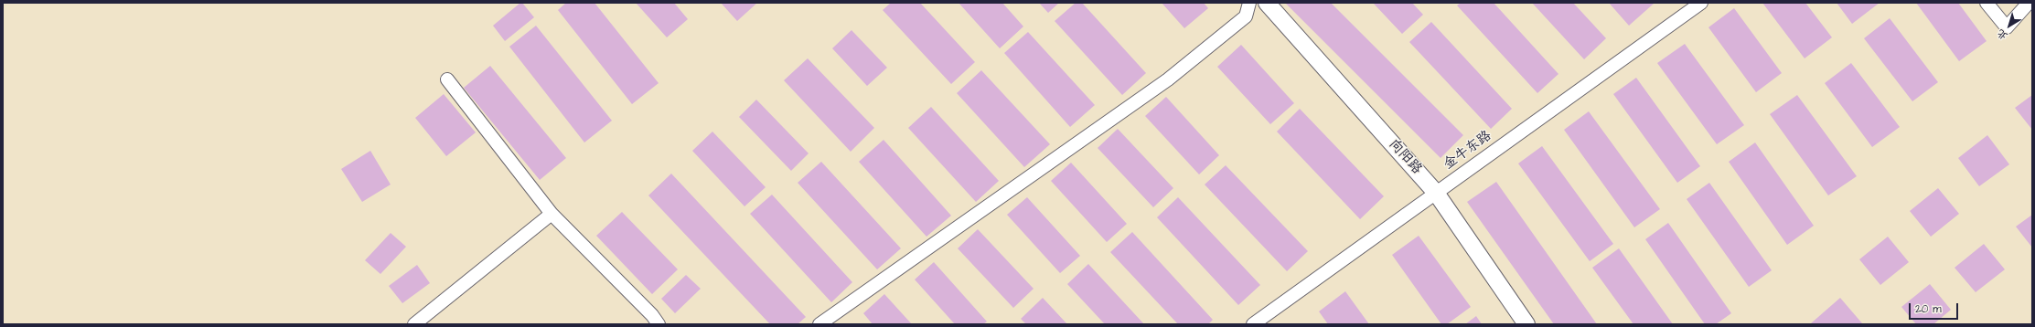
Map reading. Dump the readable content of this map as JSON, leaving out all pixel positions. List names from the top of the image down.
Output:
{
  "streets": {
    "street": ["金牛东路", "向阳路"]
  },
  "crossings": [
    ["金牛东路", "向阳路"]
  ],
  "scale_bar": "20 m",
  "north": "bottom left"
}
